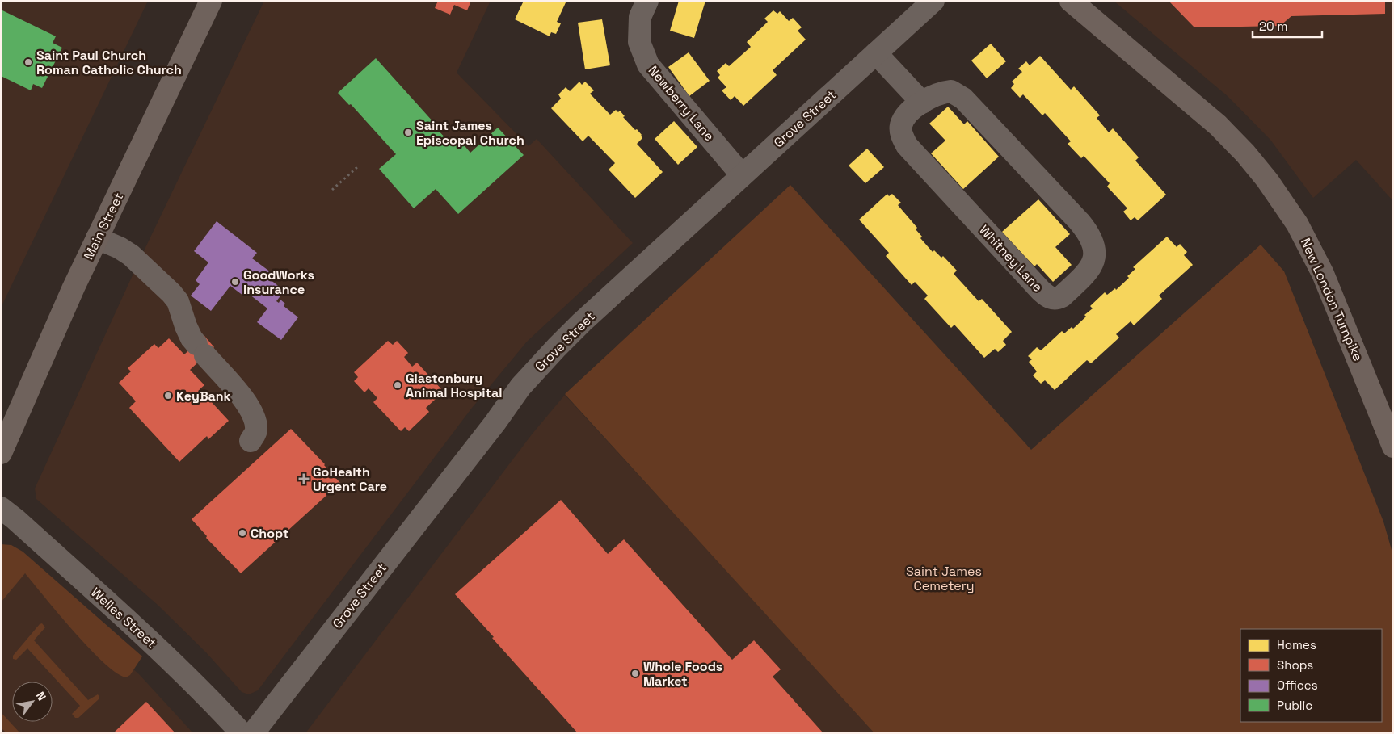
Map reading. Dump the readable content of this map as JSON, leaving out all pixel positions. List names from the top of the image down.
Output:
{
  "streets": {
    "main road": ["Main Street", "New London Turnpike"],
    "street": [
      "Newberry Lane",
      "Grove Street",
      "Whitney Lane",
      "Welles Street"
    ]
  },
  "crossings": [
    ["Newberry Lane", "Grove Street"]
  ],
  "parks": ["Saint James Cemetery"],
  "places": {
    "other": [
      "Saint Paul Church Roman Catholic Church",
      "Saint James Episcopal Church",
      "GoodWorks Insurance",
      "Glastonbury Animal Hospital",
      "KeyBank",
      "Chopt",
      "Whole Foods Market"
    ],
    "health": ["GoHealth Urgent Care"]
  },
  "legend": [
    "Homes",
    "Shops",
    "Offices",
    "Public"
  ],
  "scale_bar": "20 m",
  "north": "top right"
}
